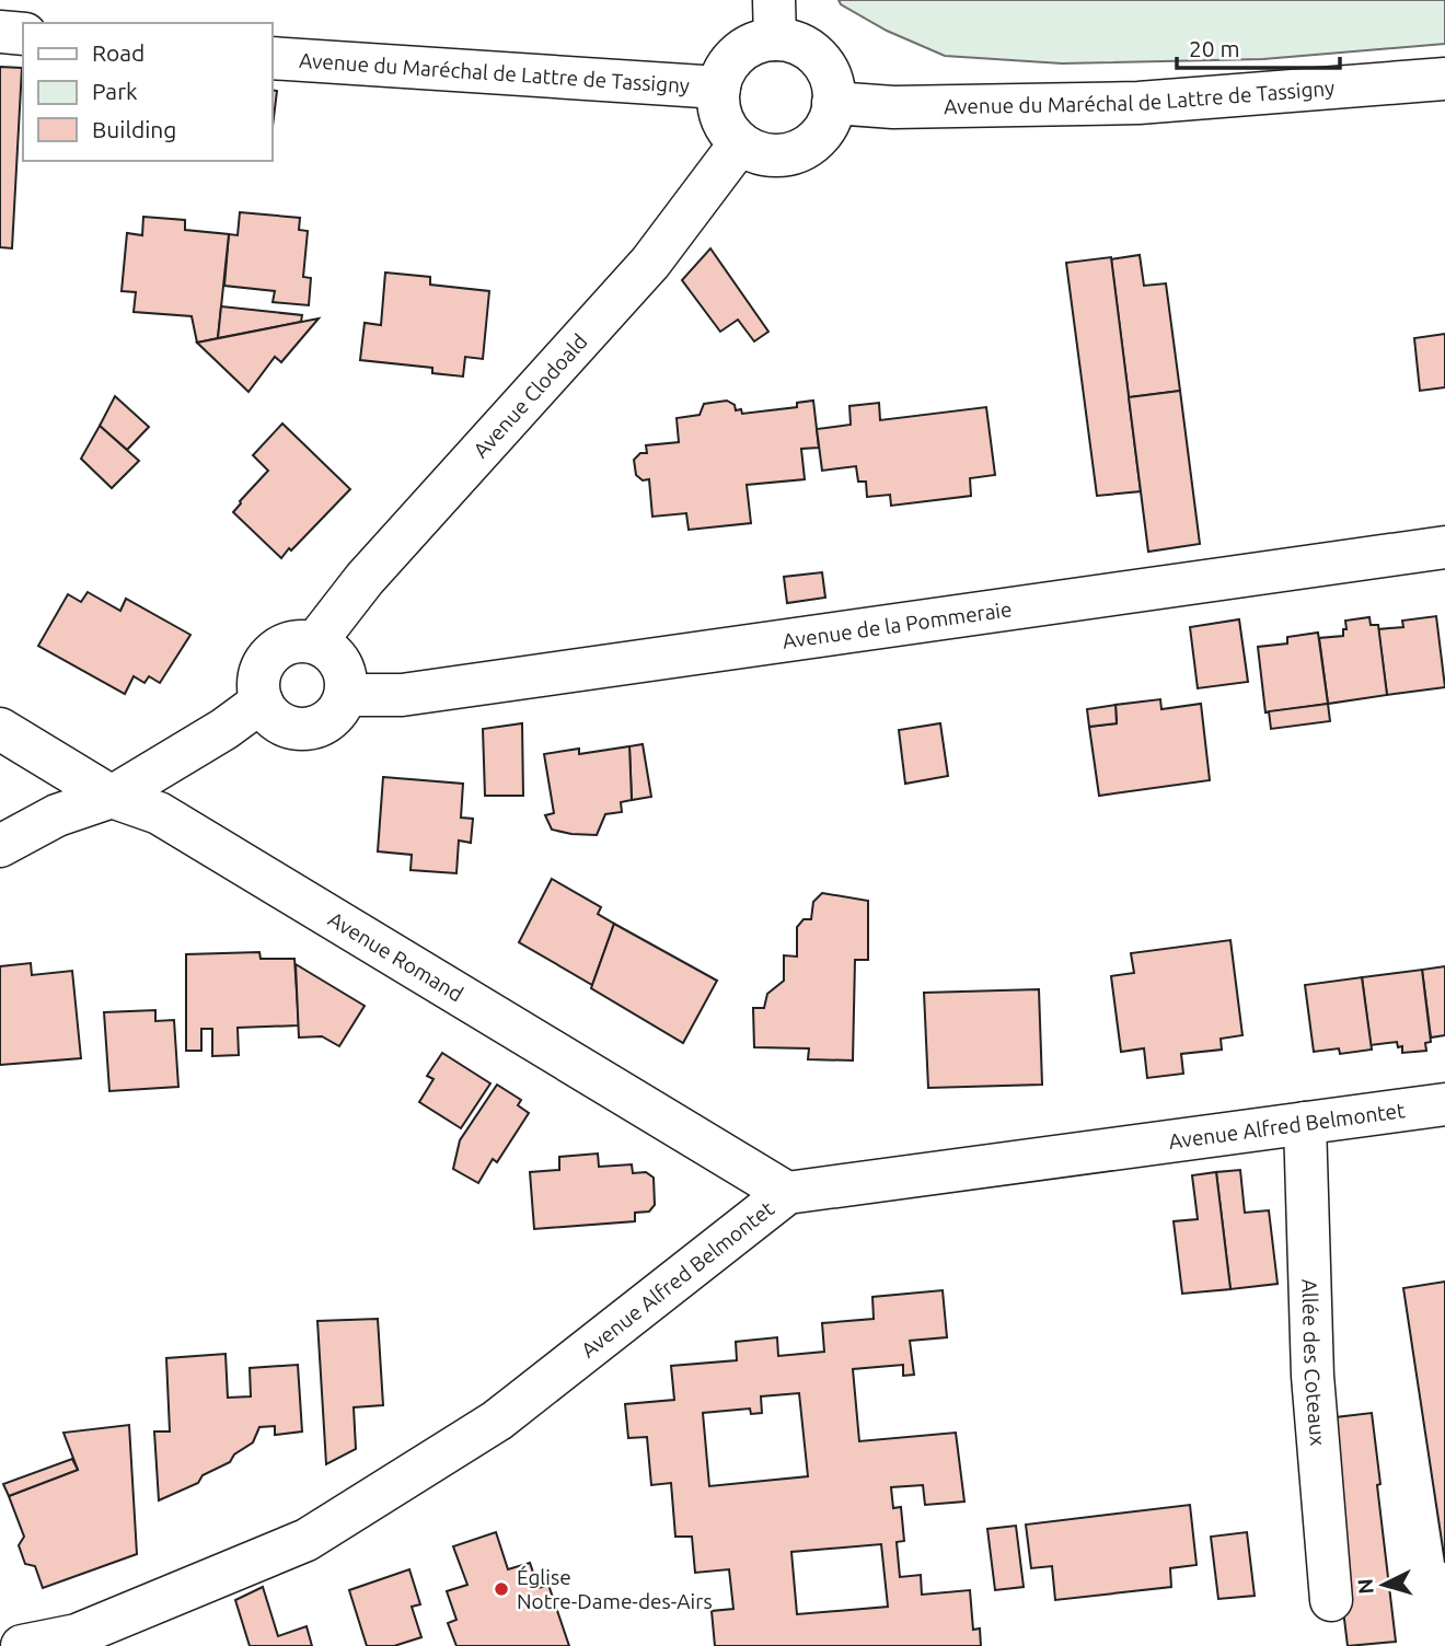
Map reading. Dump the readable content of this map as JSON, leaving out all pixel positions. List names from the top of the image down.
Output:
{
  "streets": {
    "street": [
      "Avenue du Maréchal de Lattre de Tassigny",
      "Avenue Clodoald",
      "Avenue de la Pommeraie",
      "Avenue Romand",
      "Avenue Alfred Belmontet",
      "Allée des Coteaux"
    ]
  },
  "crossings": [
    ["Avenue du Maréchal de Lattre de Tassigny", "Avenue Clodoald"],
    ["Avenue Clodoald", "Avenue de la Pommeraie"],
    ["Avenue Romand", "Avenue Alfred Belmontet"],
    ["Avenue Alfred Belmontet", "Allée des Coteaux"]
  ],
  "places": ["Église Notre-Dame-des-Airs"],
  "legend": ["Road", "Park", "Building"],
  "scale_bar": "20 m",
  "north": "left"
}
